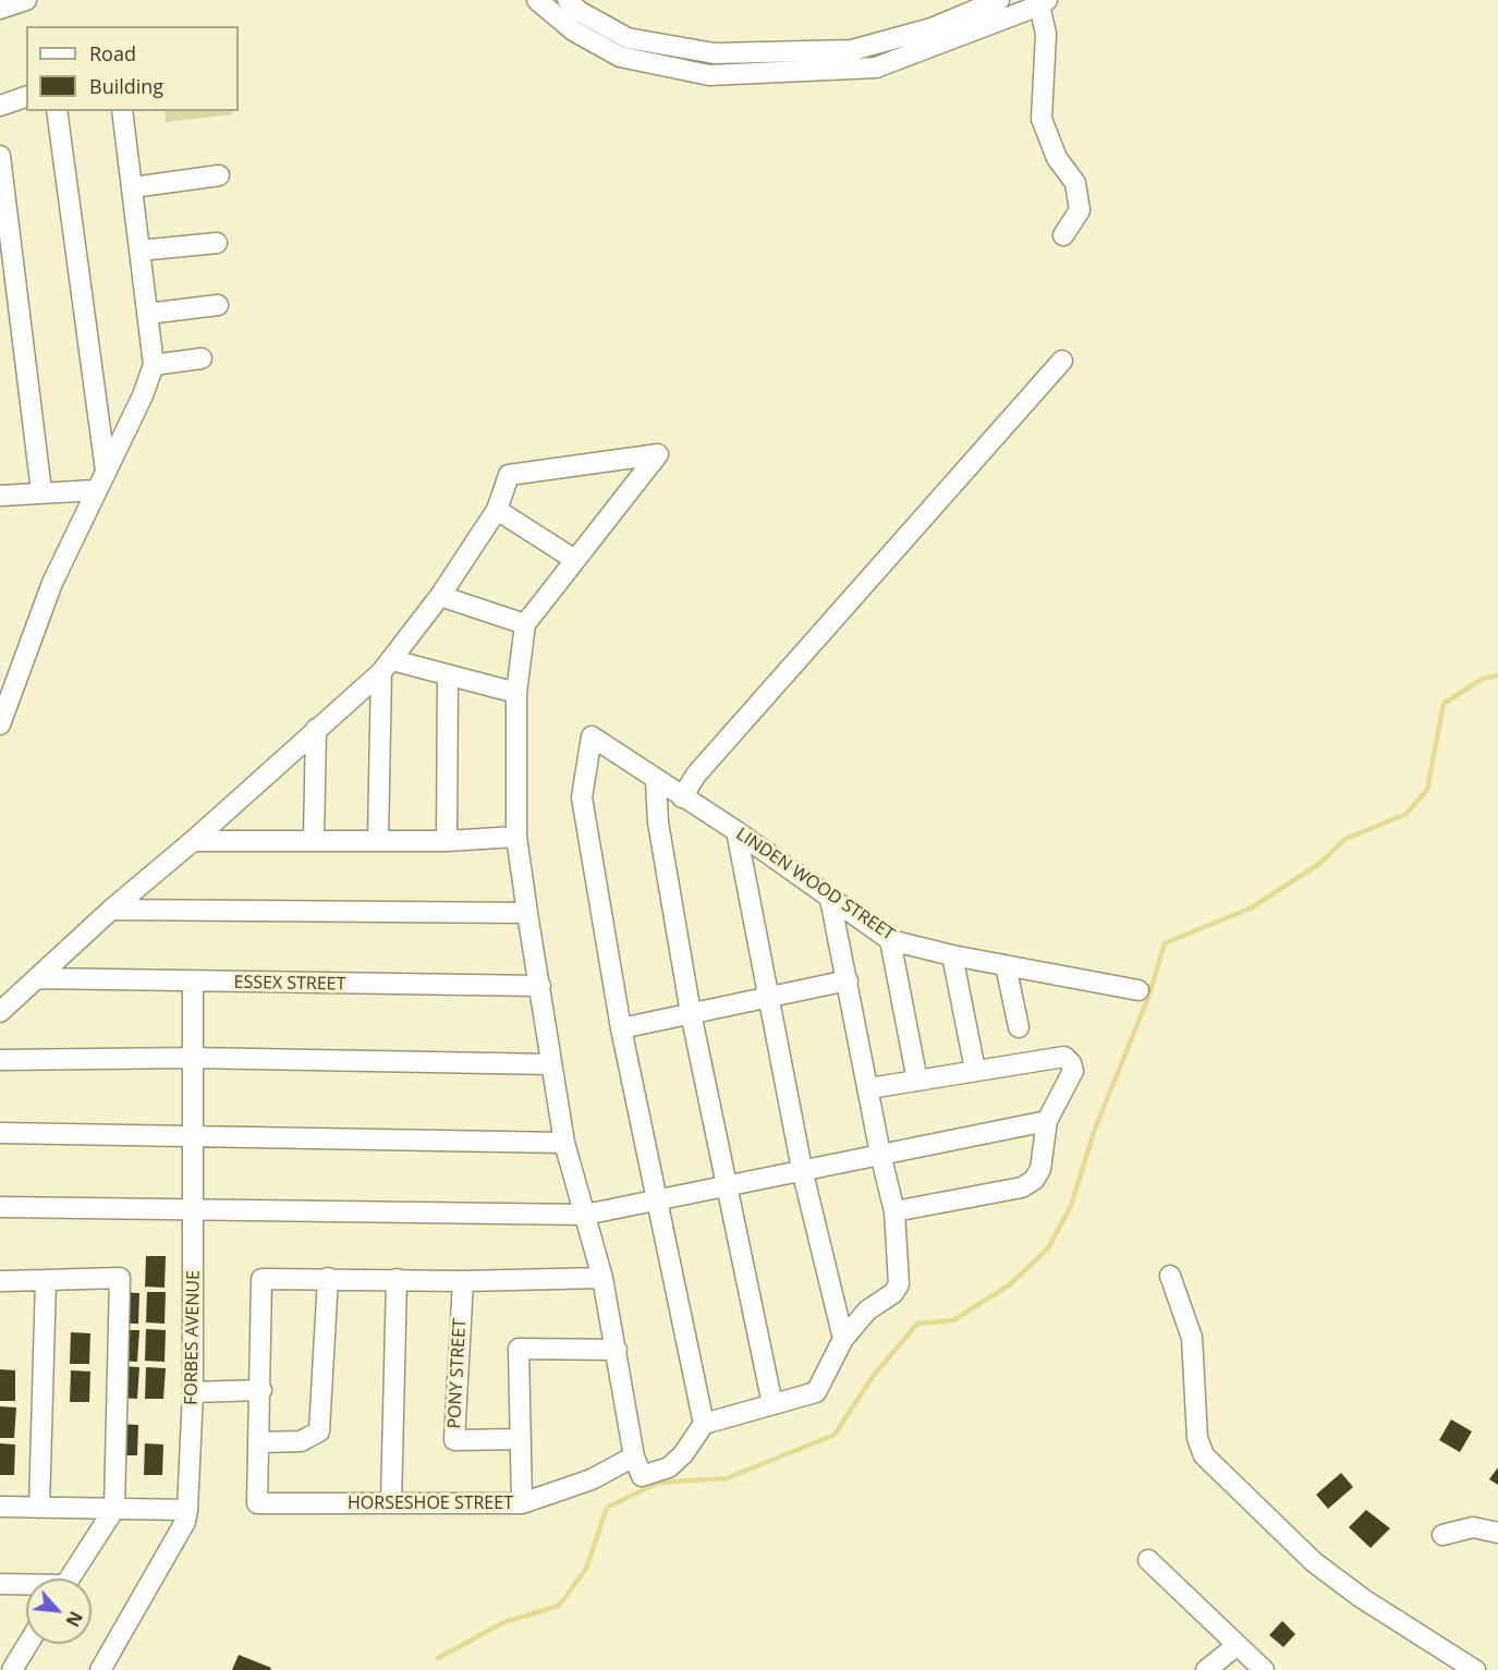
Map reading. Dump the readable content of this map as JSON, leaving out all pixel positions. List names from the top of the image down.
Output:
{
  "streets": {
    "street": [
      "LINDEN WOOD STREET",
      "ESSEX STREET",
      "FORBES AVENUE",
      "PONY STREET",
      "HORSESHOE STREET"
    ]
  },
  "crossings": [
    ["ESSEX STREET", "FORBES AVENUE"]
  ],
  "legend": ["Road", "Building"],
  "north": "bottom right"
}
